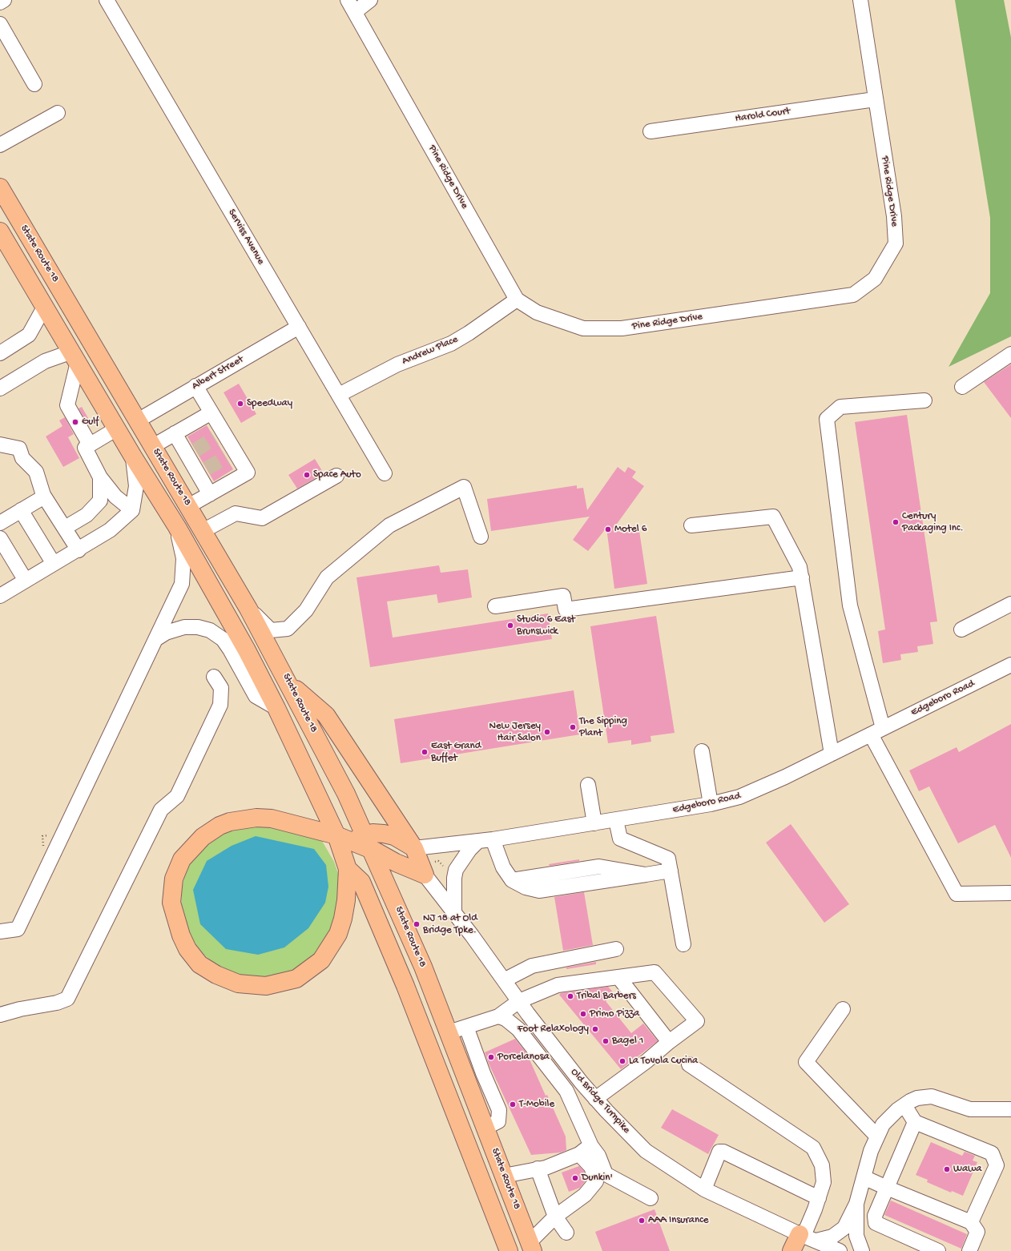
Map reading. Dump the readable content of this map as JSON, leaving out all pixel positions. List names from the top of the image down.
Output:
{
  "streets": {
    "highway": ["State Route 18"],
    "street": [
      "Harold Court",
      "Pine Ridge Drive",
      "Serviss Avenue",
      "Andrew Place",
      "Albert Street",
      "Edgeboro Road",
      "Old Bridge Turnpike"
    ]
  },
  "crossings": [
    ["Harold Court", "Pine Ridge Drive"],
    ["Pine Ridge Drive", "Andrew Place"],
    ["Serviss Avenue", "Andrew Place"],
    ["Serviss Avenue", "Albert Street"],
    ["State Route 18", "Albert Street"]
  ],
  "places": [
    "Speedway",
    "Gulf",
    "Space Auto",
    "Century Packaging Inc.",
    "Motel 6",
    "Studio 6 East Brunswick",
    "The Sipping Plant",
    "New Jersey Hair Salon",
    "East Grand Buffet",
    "NJ 18 at Old Bridge Tpke.",
    "Tribal Barbers",
    "Primo Pizza",
    "Foot Relaxology",
    "Bagel 1",
    "Porcelanosa",
    "La Tovola Cucina",
    "T-Mobile",
    "Wawa",
    "Dunkin'",
    "AAA Insurance"
  ]
}
